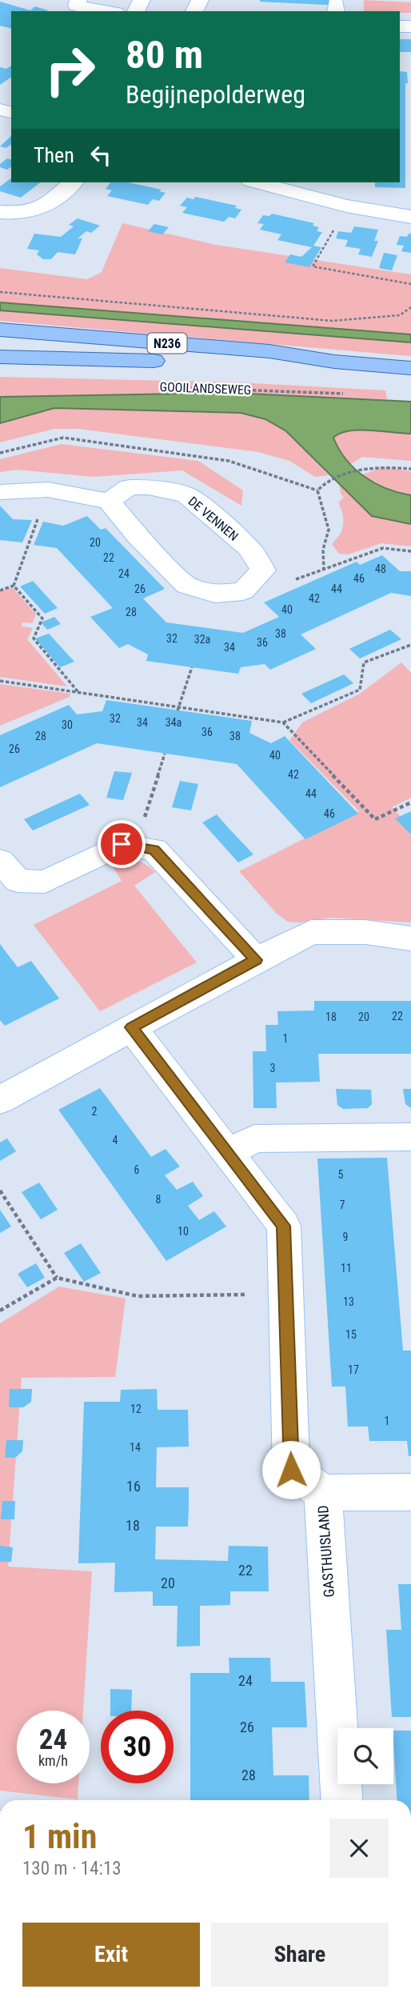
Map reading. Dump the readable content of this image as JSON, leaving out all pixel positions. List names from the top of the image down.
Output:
{
  "streets": {
    "main road": ["N236", "GOOILANDSEWEG"],
    "street": ["DE VENNEN", "GASTHUISLAND"]
  },
  "house_numbers": [
    "20",
    "22",
    "48",
    "24",
    "46",
    "26",
    "44",
    "42",
    "40",
    "28",
    "38",
    "32",
    "32a",
    "36",
    "34",
    "32",
    "34",
    "34a",
    "30",
    "36",
    "28",
    "38",
    "26",
    "40",
    "42",
    "44",
    "46",
    "22",
    "18",
    "20",
    "1",
    "3",
    "2",
    "4",
    "6",
    "5",
    "8",
    "7",
    "10",
    "9",
    "11",
    "13",
    "15",
    "17",
    "12",
    "1",
    "14",
    "16",
    "18",
    "22",
    "20",
    "24",
    "26",
    "28"
  ],
  "page": {
    "turn": ["80 m", "Begijnepolderweg"],
    "then": "Then",
    "speed": "24 km/h",
    "limit": "30",
    "heading": ["1 min", "130 m · 14:13"],
    "buttons": ["Exit", "Share"]
  }
}
